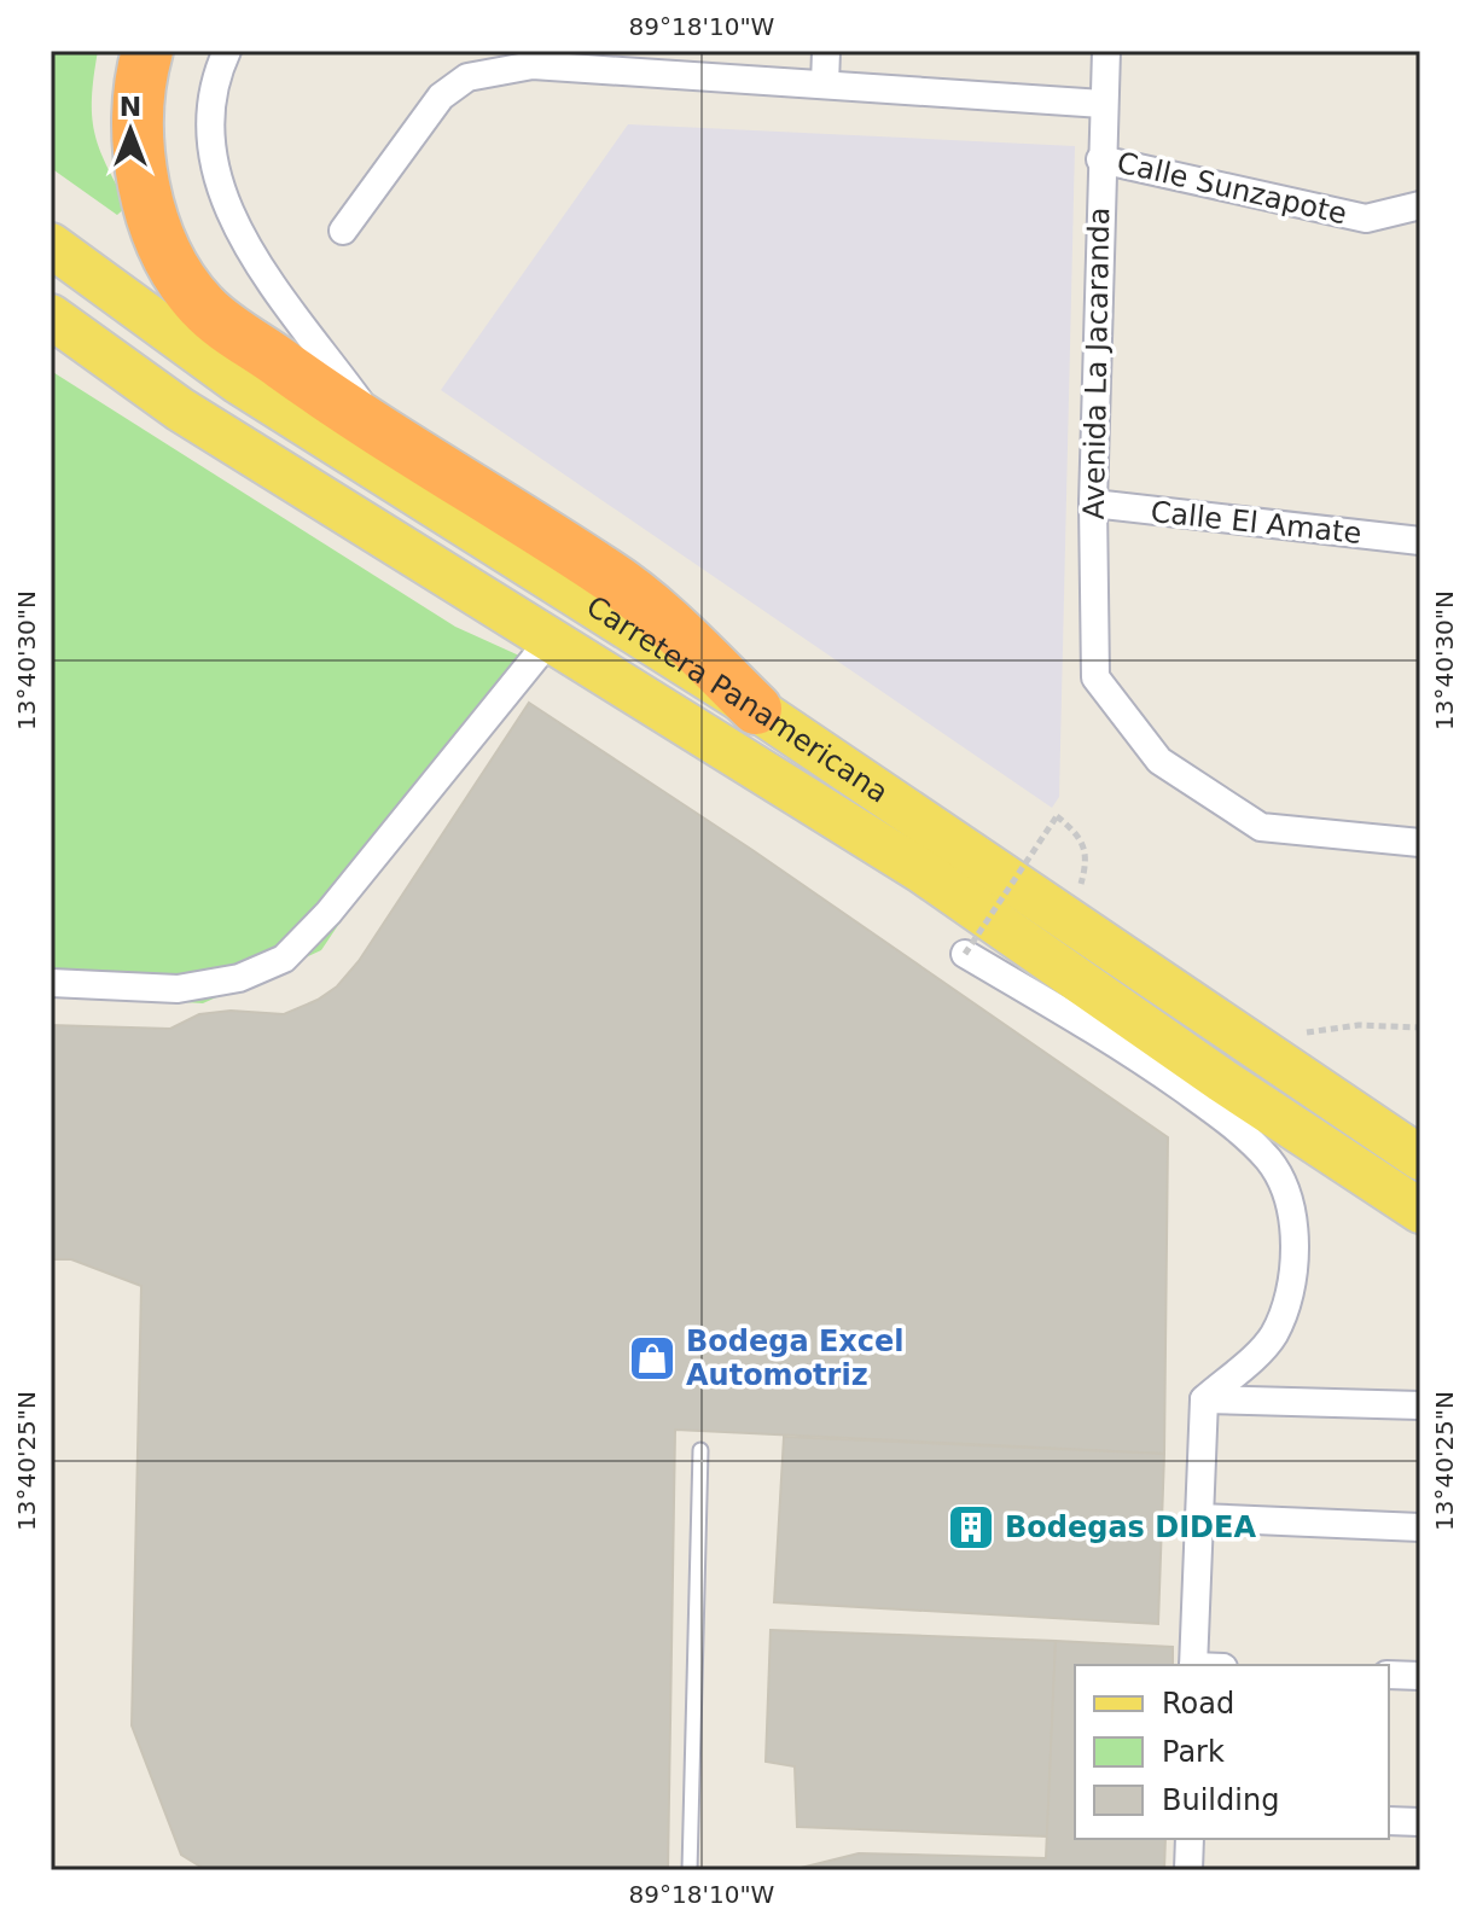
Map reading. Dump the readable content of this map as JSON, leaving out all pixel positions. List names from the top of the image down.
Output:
{
  "streets": {
    "main road": ["Carretera Panamericana"],
    "street": ["Calle Sunzapote", "Avenida La Jacaranda", "Calle El Amate"]
  },
  "crossings": [
    ["Calle Sunzapote", "Avenida La Jacaranda"],
    ["Avenida La Jacaranda", "Calle El Amate"]
  ],
  "places": {
    "shop": ["Bodega Excel Automotriz"],
    "building": ["Bodegas DIDEA"]
  },
  "legend": ["Road", "Park", "Building"],
  "north": "top",
  "coordinates": ["89°18'10\"W", "13°40'30\"N", "13°40'25\"N"]
}
